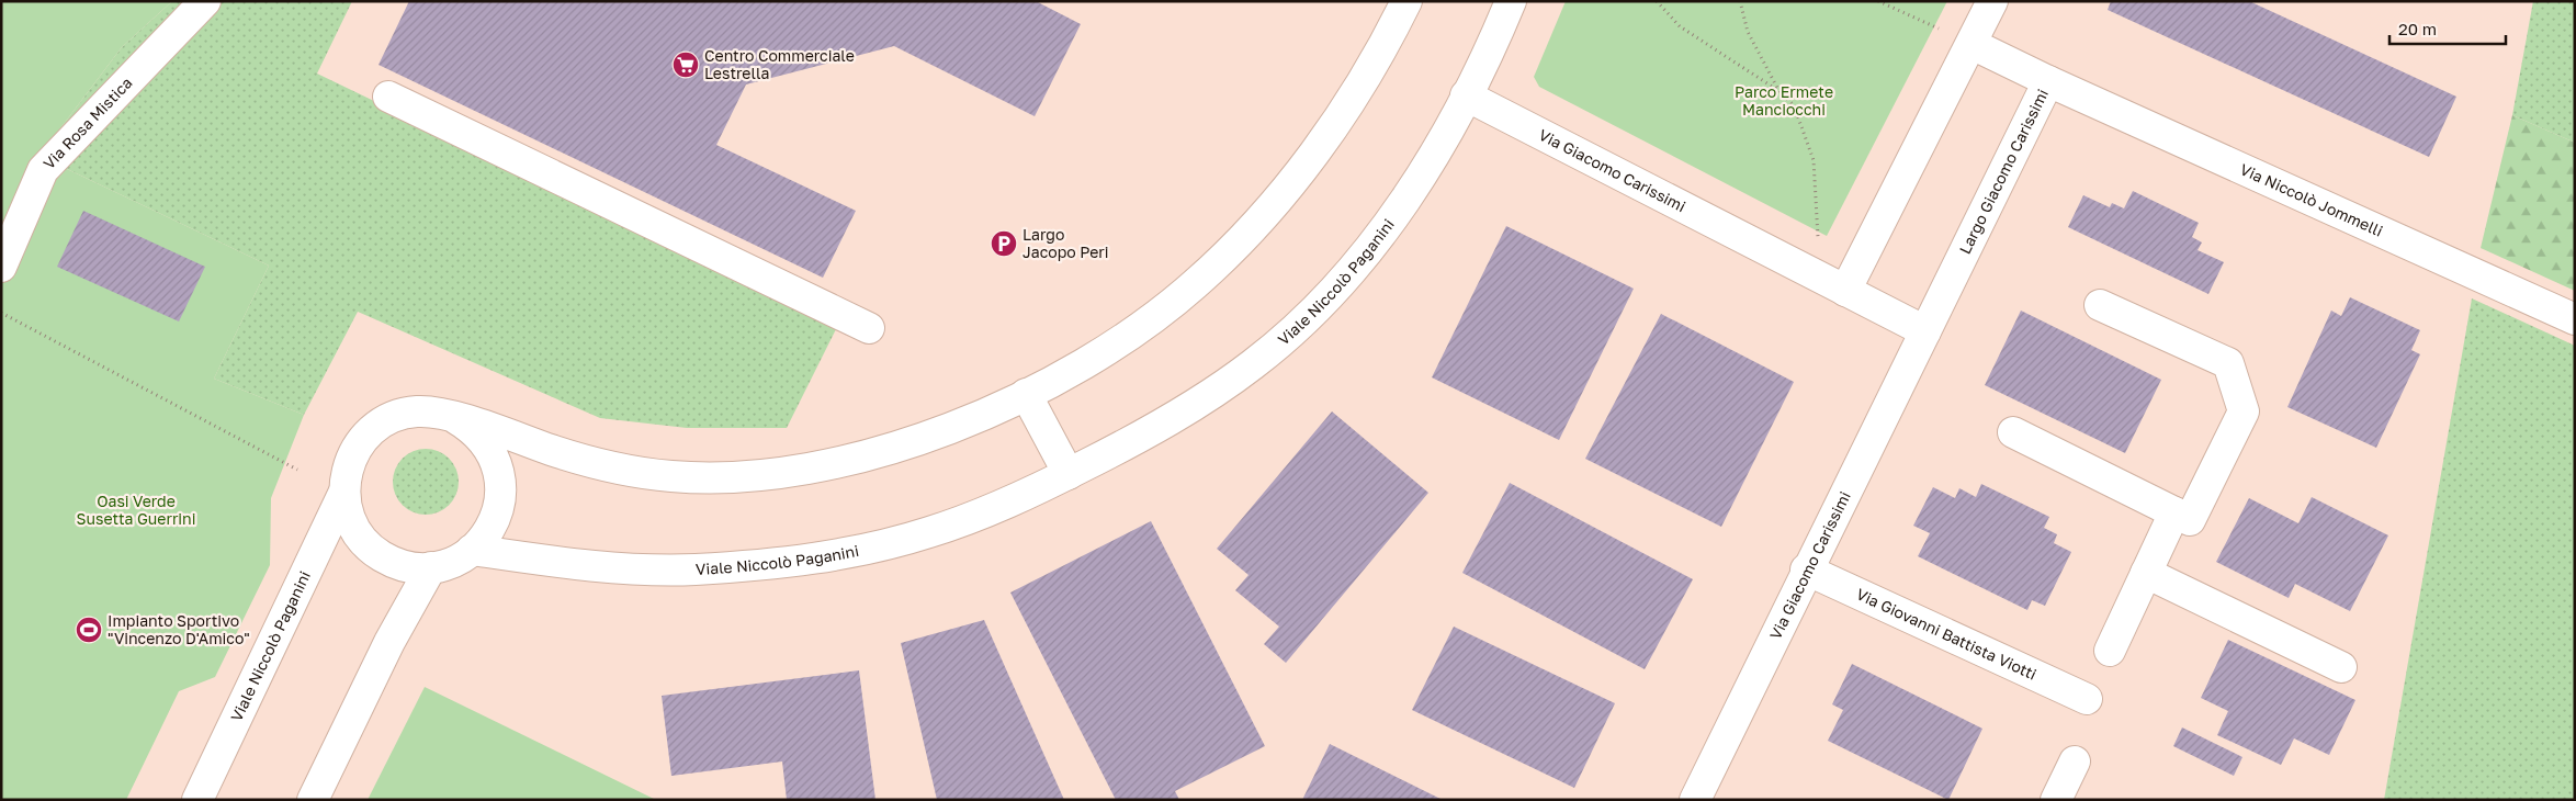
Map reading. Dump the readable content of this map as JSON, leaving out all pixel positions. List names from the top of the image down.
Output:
{
  "streets": {
    "street": [
      "Via Rosa Mistica",
      "Via Giacomo Carissimi",
      "Largo Giacomo Carissimi",
      "Via Niccolò Jommelli",
      "Viale Niccolò Paganini",
      "Via Giovanni Battista Viotti"
    ]
  },
  "crossings": [
    ["Via Giacomo Carissimi", "Largo Giacomo Carissimi"],
    ["Via Giacomo Carissimi", "Viale Niccolò Paganini"],
    ["Via Giacomo Carissimi", "Via Giovanni Battista Viotti"],
    ["Largo Giacomo Carissimi", "Via Niccolò Jommelli"]
  ],
  "parks": ["Parco Ermete Manciocchi", "Oasi Verde Susetta Guerrini"],
  "places": {
    "supermarket": ["Centro Commerciale Lestrella"],
    "parking": ["Largo Jacopo Peri"],
    "sports": ["Impianto Sportivo \"Vincenzo D'Amico\""]
  },
  "scale_bar": "20 m"
}
